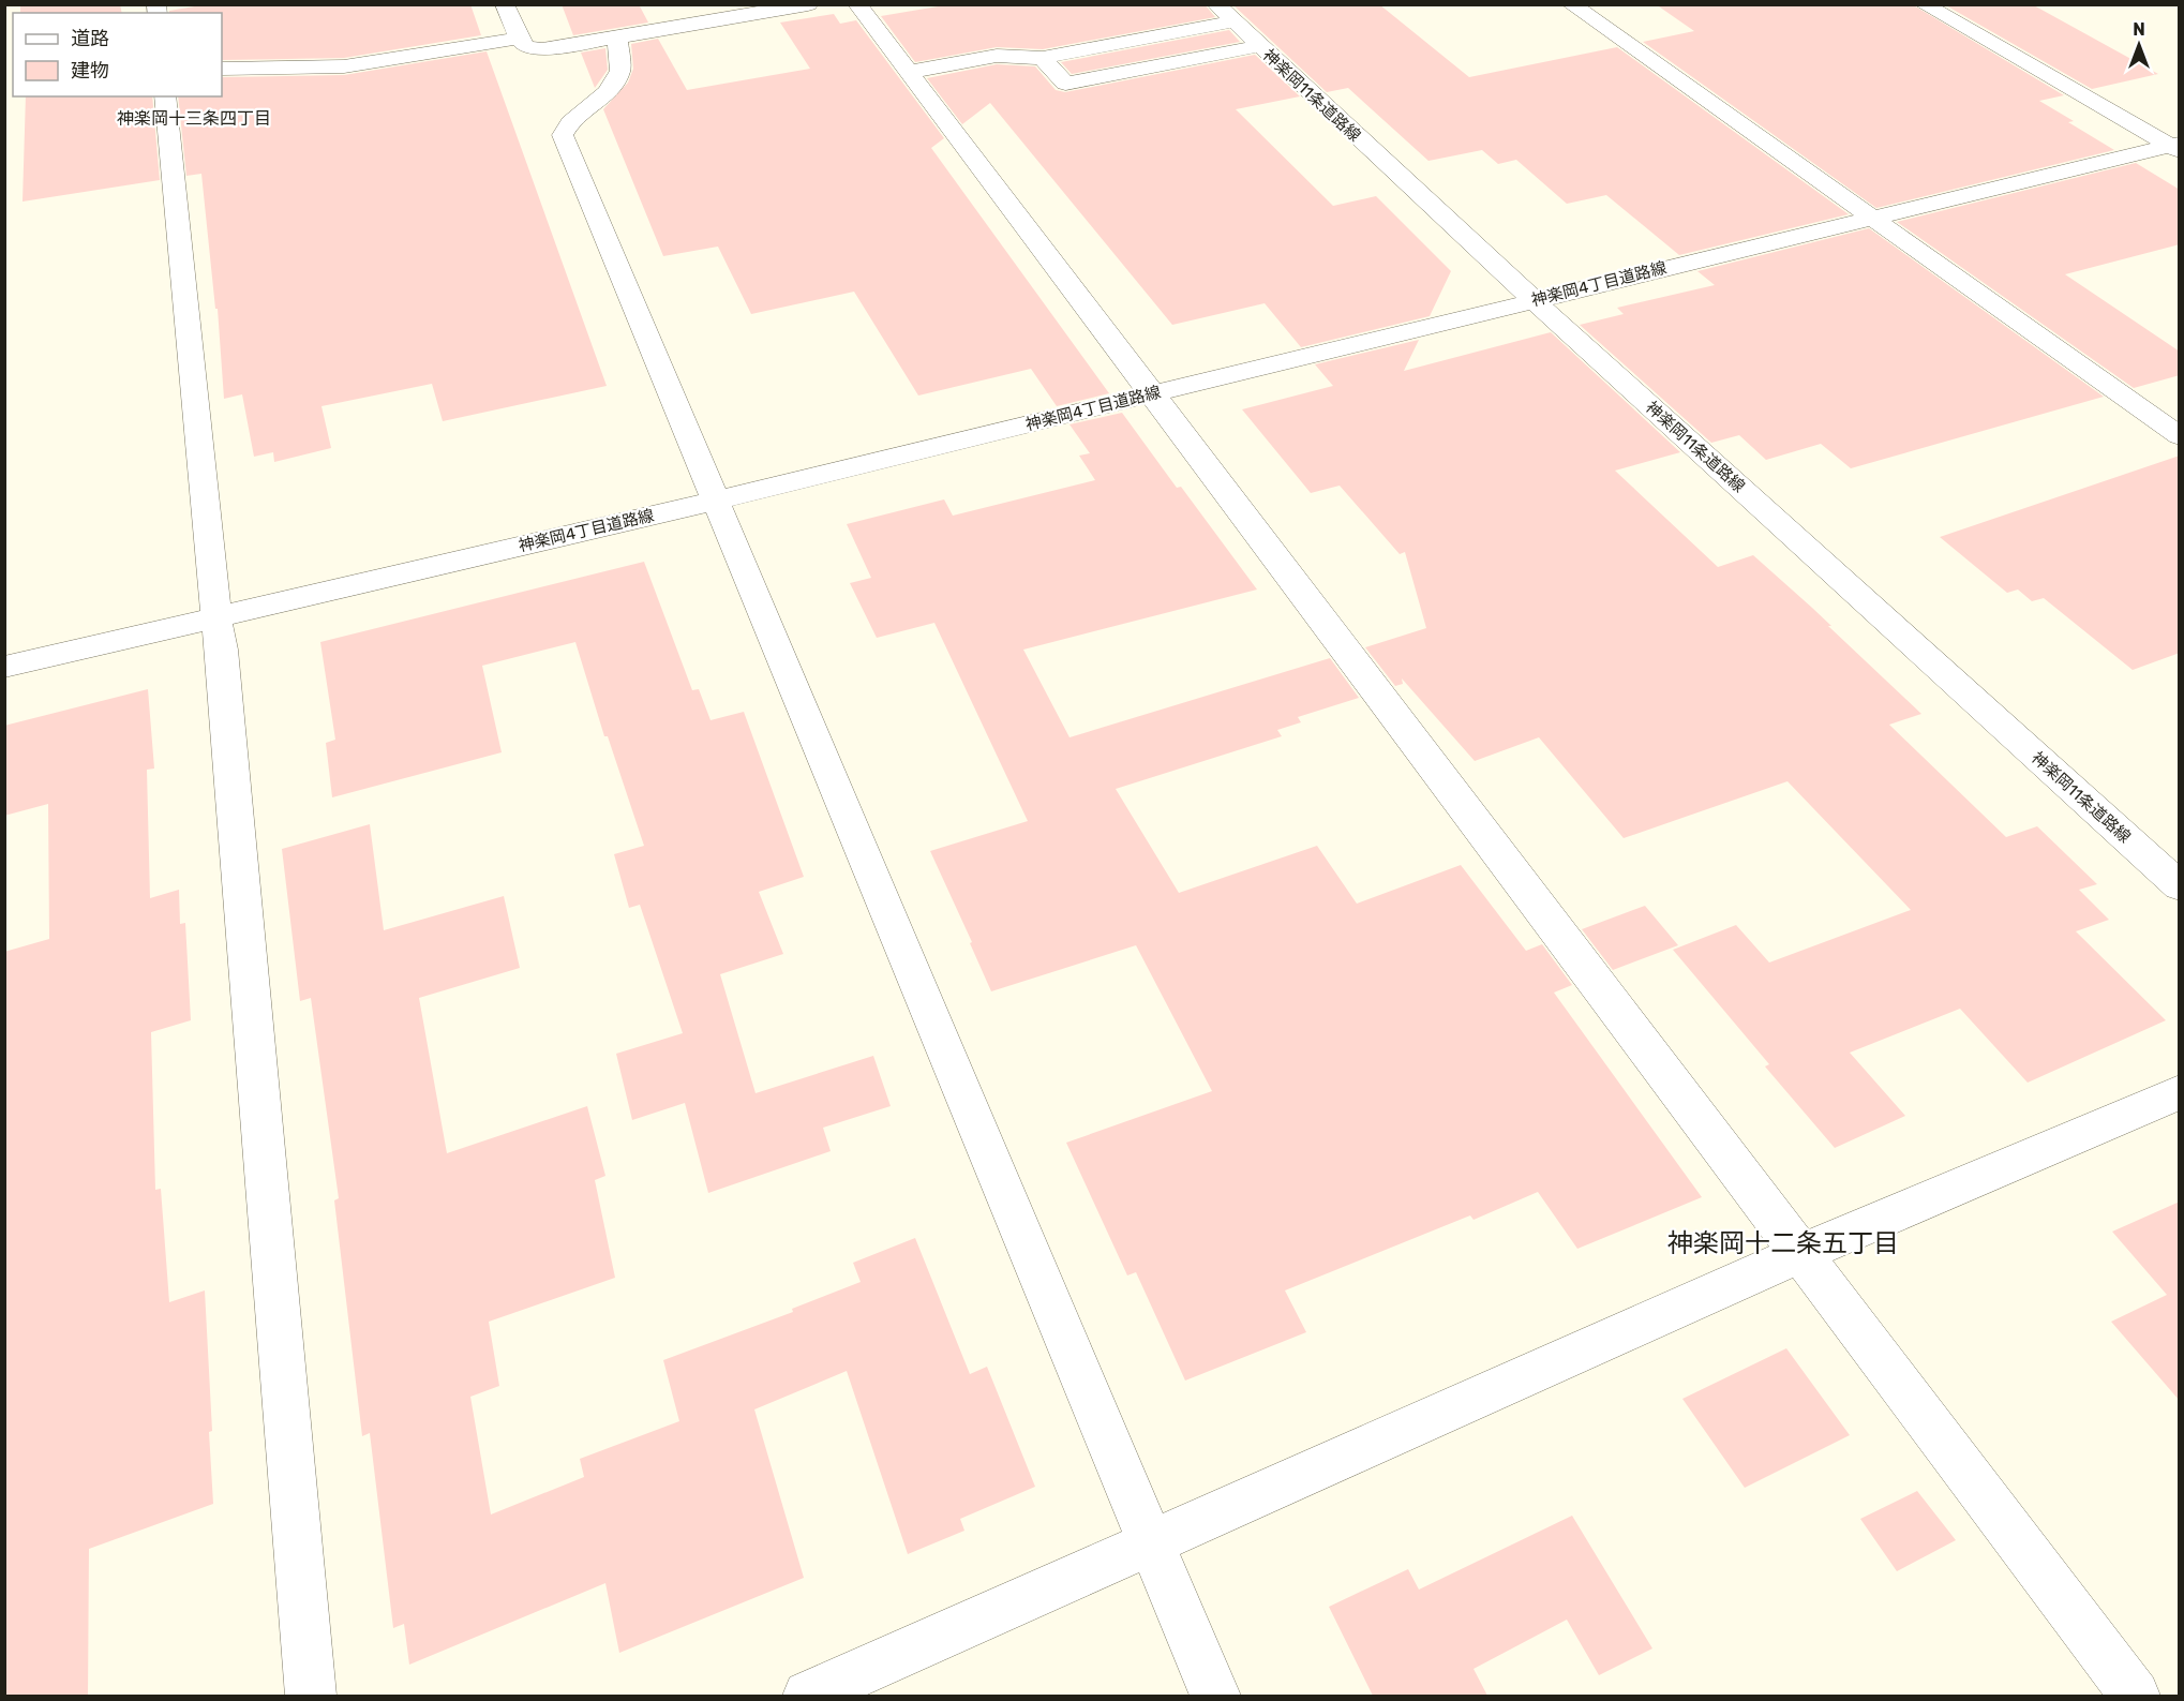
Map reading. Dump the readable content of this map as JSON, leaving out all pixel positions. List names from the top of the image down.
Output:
{
  "streets": {
    "street": ["神楽岡11条道路線", "神楽岡4丁目道路線"]
  },
  "crossings": [
    ["神楽岡11条道路線", "神楽岡4丁目道路線"]
  ],
  "districts": ["神楽岡十三条四丁目", "神楽岡十二条五丁目"],
  "legend": ["道路", "建物"],
  "north": "top"
}
